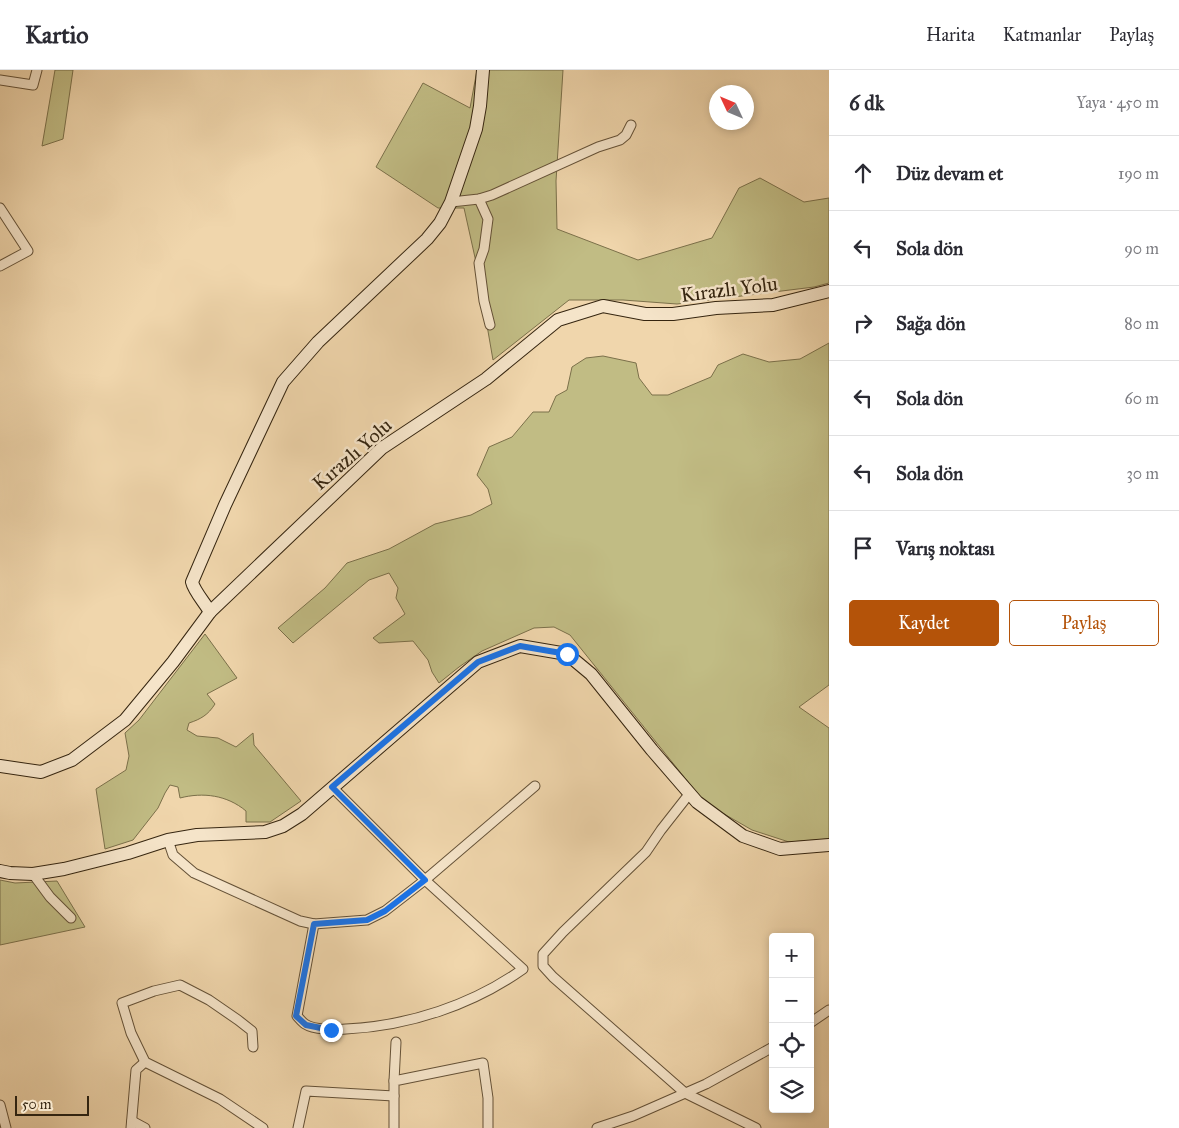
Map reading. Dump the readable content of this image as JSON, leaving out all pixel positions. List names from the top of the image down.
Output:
{
  "streets": {
    "street": ["Kırazlı Yolu"]
  },
  "scale_bar": "50 m",
  "north": "top left",
  "page": {
    "header": "Kartio",
    "nav": ["Harita", "Katmanlar", "Paylaş"],
    "heading": ["6 dk", "Yaya · 450 m"],
    "list": [
      ["Düz devam et", "190 m"],
      ["Sola dön", "90 m"],
      ["Sağa dön", "80 m"],
      ["Sola dön", "60 m"],
      ["Sola dön", "30 m"],
      "Varış noktası"
    ],
    "buttons": ["Kaydet", "Paylaş"],
    "map_buttons": ["+", "−"],
    "scale": "50 m"
  }
}
